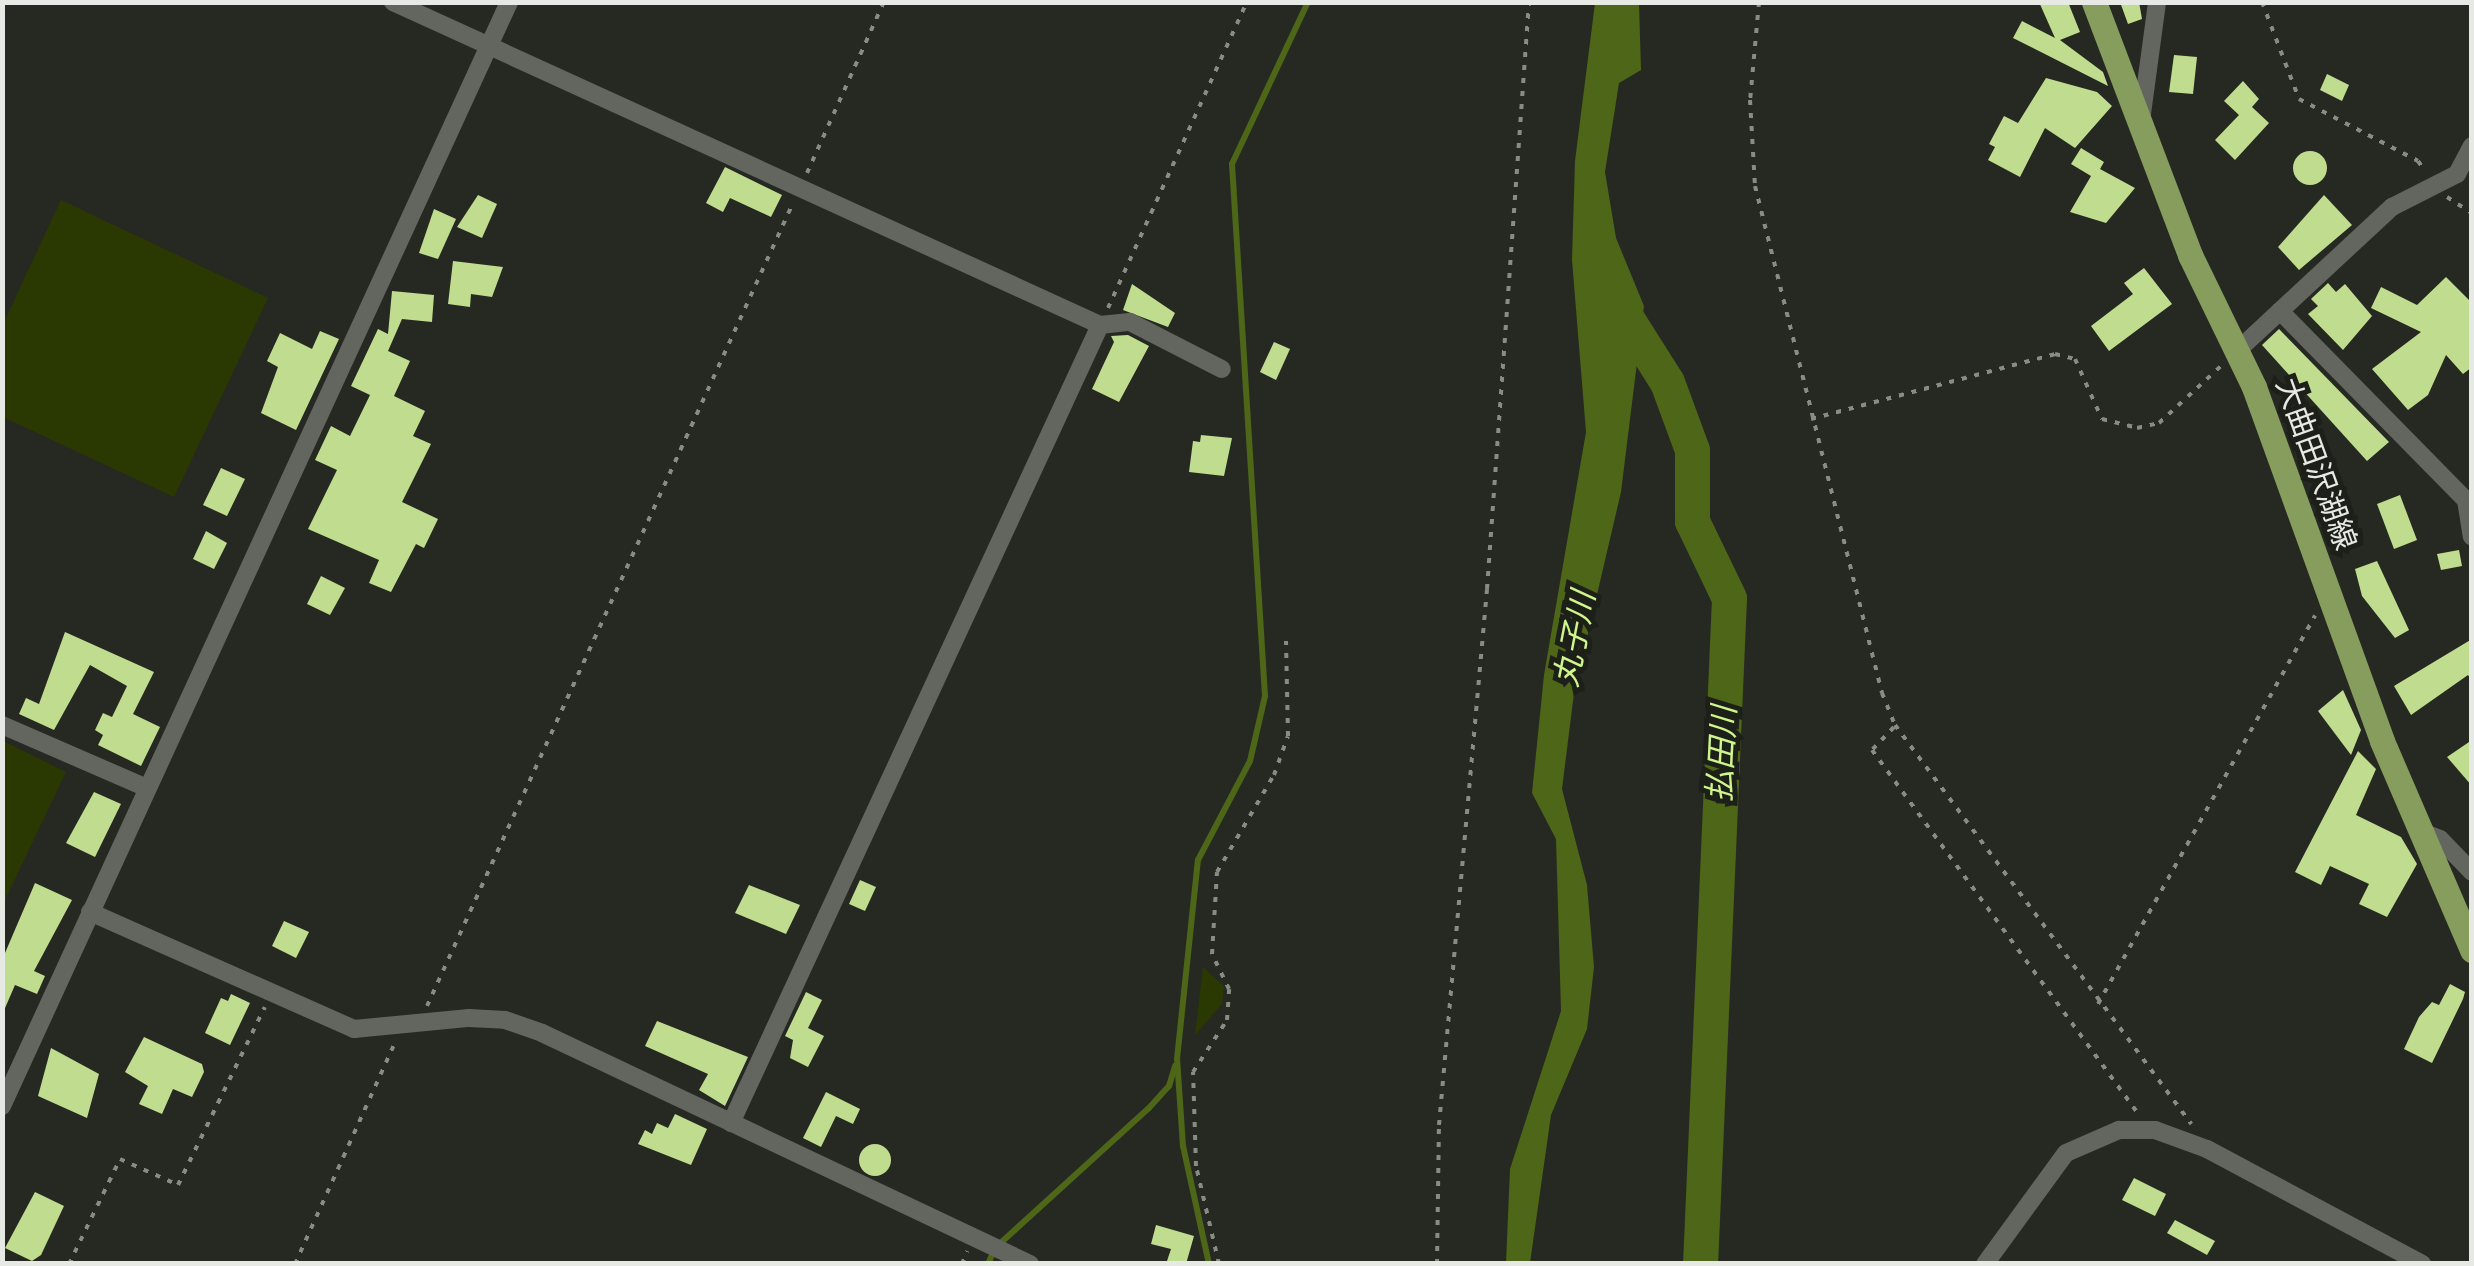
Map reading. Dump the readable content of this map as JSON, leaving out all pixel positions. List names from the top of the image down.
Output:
{
  "streets": {
    "main road": ["大曲田沢湖線"]
  },
  "water": ["丸子川", "払田川"]
}
